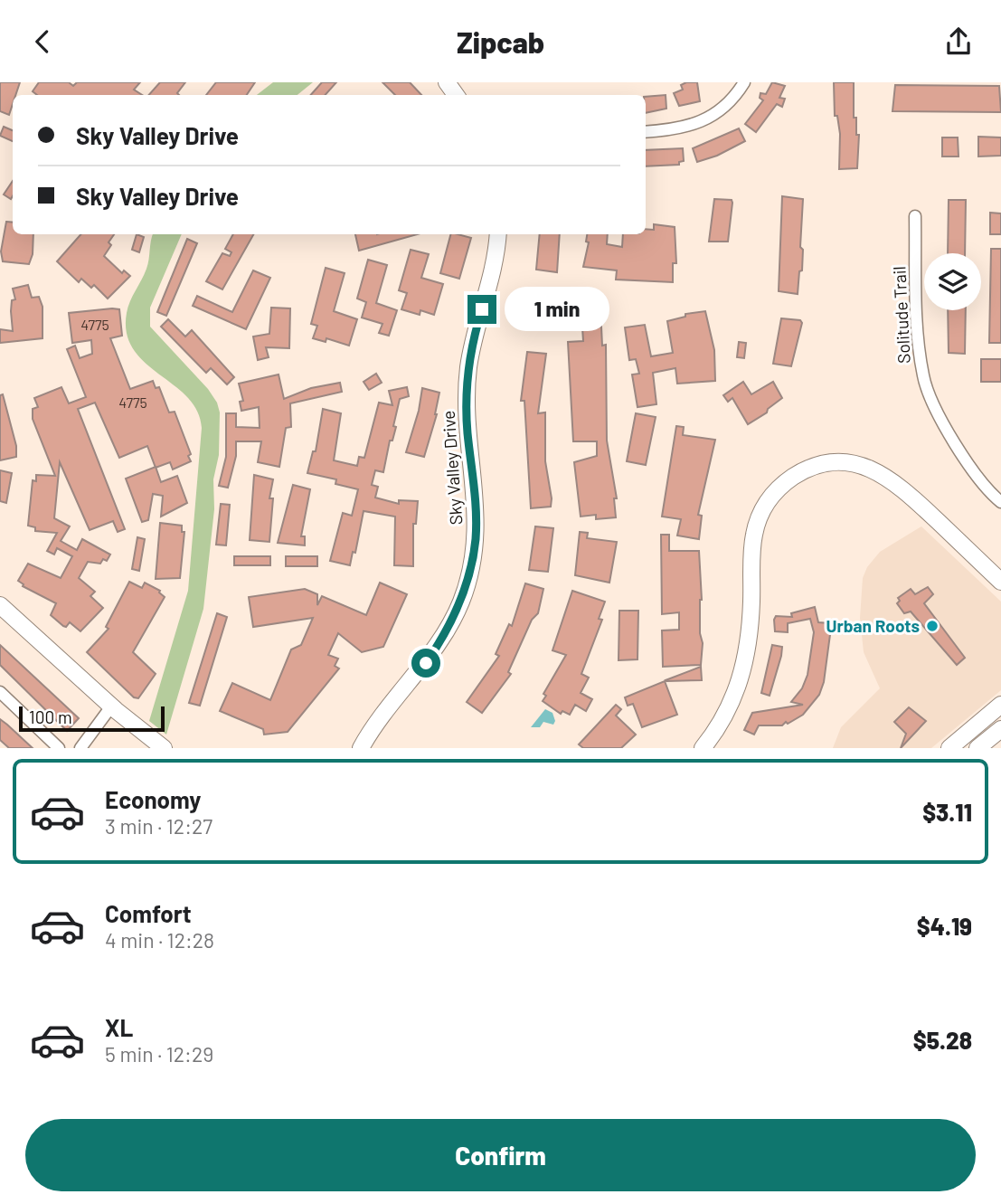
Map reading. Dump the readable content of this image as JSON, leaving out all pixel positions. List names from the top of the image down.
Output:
{
  "streets": {
    "street": ["Solitude Trail", "Sky Valley Drive"]
  },
  "places": ["Urban Roots"],
  "house_numbers": ["4775", "4775"],
  "scale_bar": "100 m",
  "page": {
    "header": "Zipcab",
    "banner": ["Sky Valley Drive", "Sky Valley Drive"],
    "bubble": "1 min",
    "scale": "100 m",
    "list": [
      {
        "name": "Economy",
        "note": "3 min · 12:27",
        "value": "$3.11"
      },
      {
        "name": "Comfort",
        "note": "4 min · 12:28",
        "value": "$4.19"
      },
      {
        "name": "XL",
        "note": "5 min · 12:29",
        "value": "$5.28"
      }
    ],
    "buttons": "Confirm"
  }
}
